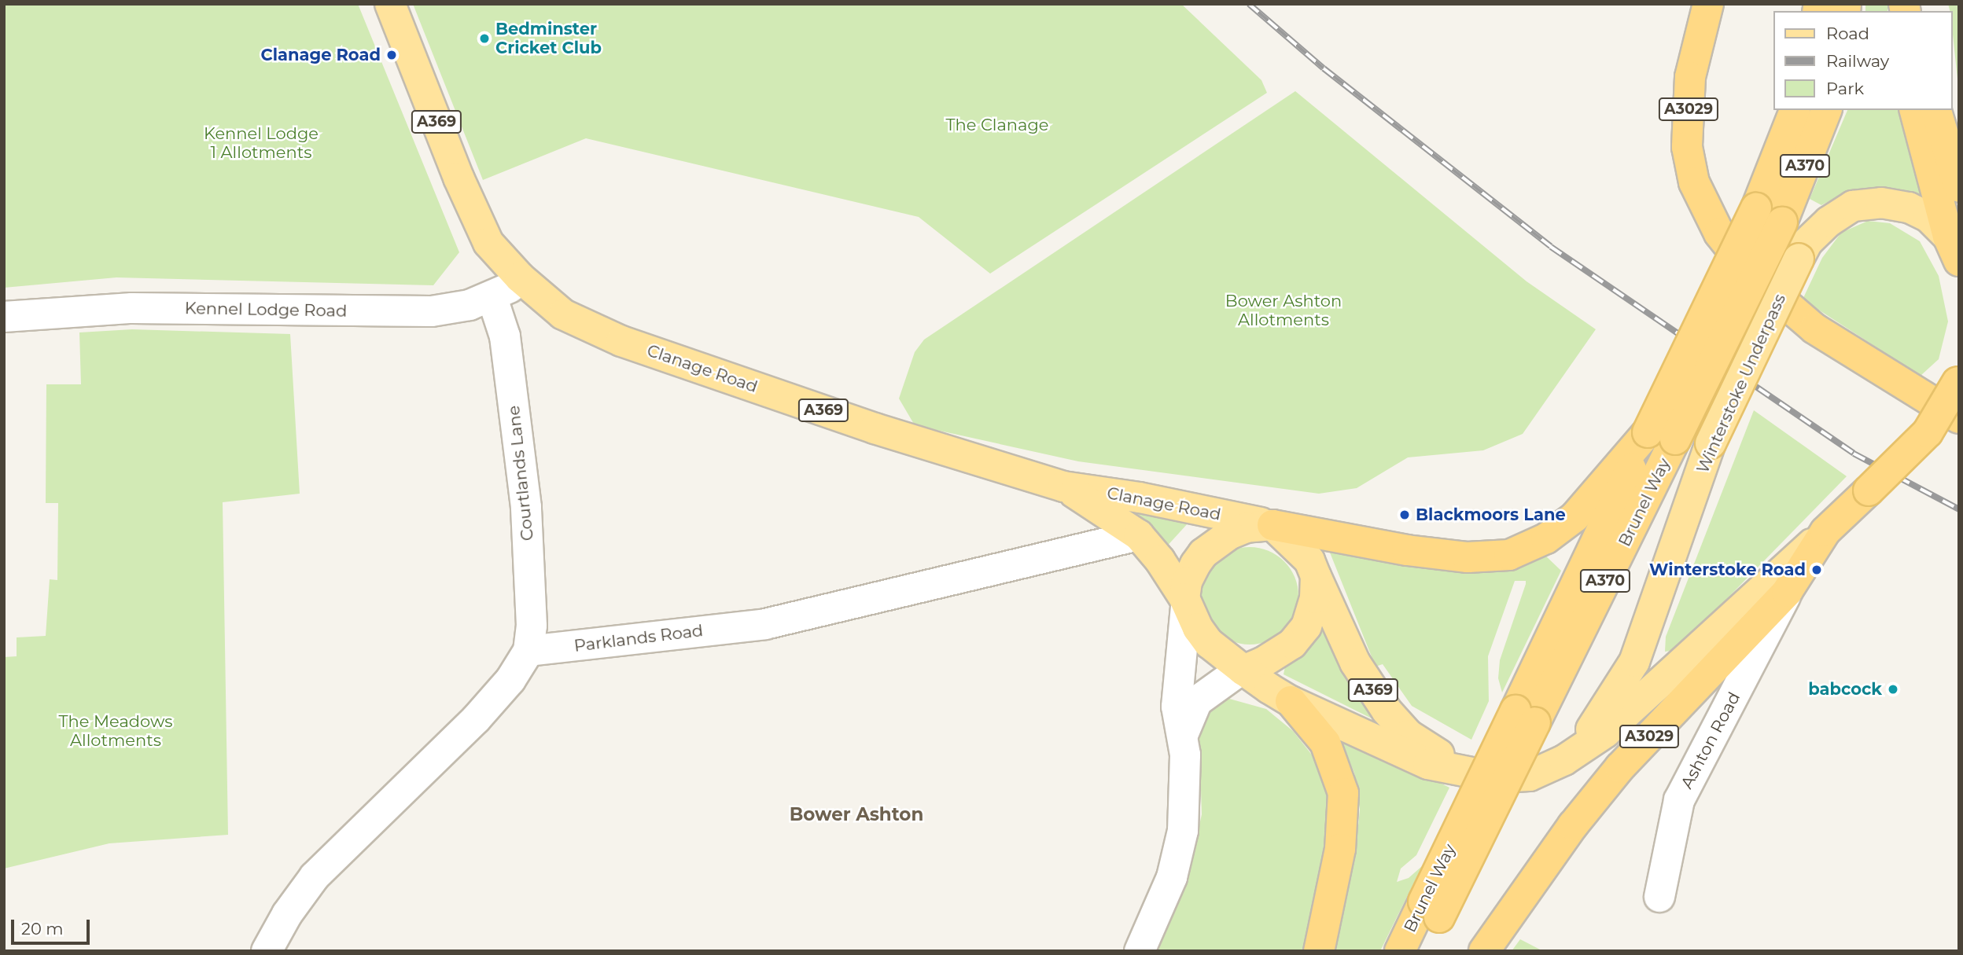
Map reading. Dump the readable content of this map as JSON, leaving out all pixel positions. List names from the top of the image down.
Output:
{
  "streets": {
    "highway": [
      "A3029",
      "A369",
      "A370",
      "Winterstoke Underpass",
      "Brunel Way"
    ],
    "main road": ["Clanage Road"],
    "street": [
      "Kennel Lodge Road",
      "Courtlands Lane",
      "Parklands Road",
      "Ashton Road"
    ]
  },
  "crossings": [
    ["A3029", "Winterstoke Underpass"],
    ["A3029", "Ashton Road"],
    ["A369", "Clanage Road"],
    ["A369", "Winterstoke Underpass"],
    ["Kennel Lodge Road", "Clanage Road"],
    ["Kennel Lodge Road", "Courtlands Lane"],
    ["Clanage Road", "Winterstoke Underpass"],
    ["Clanage Road", "Parklands Road"],
    ["Courtlands Lane", "Parklands Road"]
  ],
  "districts": ["Bower Ashton"],
  "parks": [
    "The Clanage",
    "Kennel Lodge 1 Allotments",
    "Bower Ashton Allotments",
    "The Meadows Allotments"
  ],
  "places": [
    "Bedminster Cricket Club",
    "Clanage Road",
    "Blackmoors Lane",
    "Winterstoke Road",
    "babcock"
  ],
  "legend": ["Road", "Railway", "Park"],
  "scale_bar": "20 m"
}
